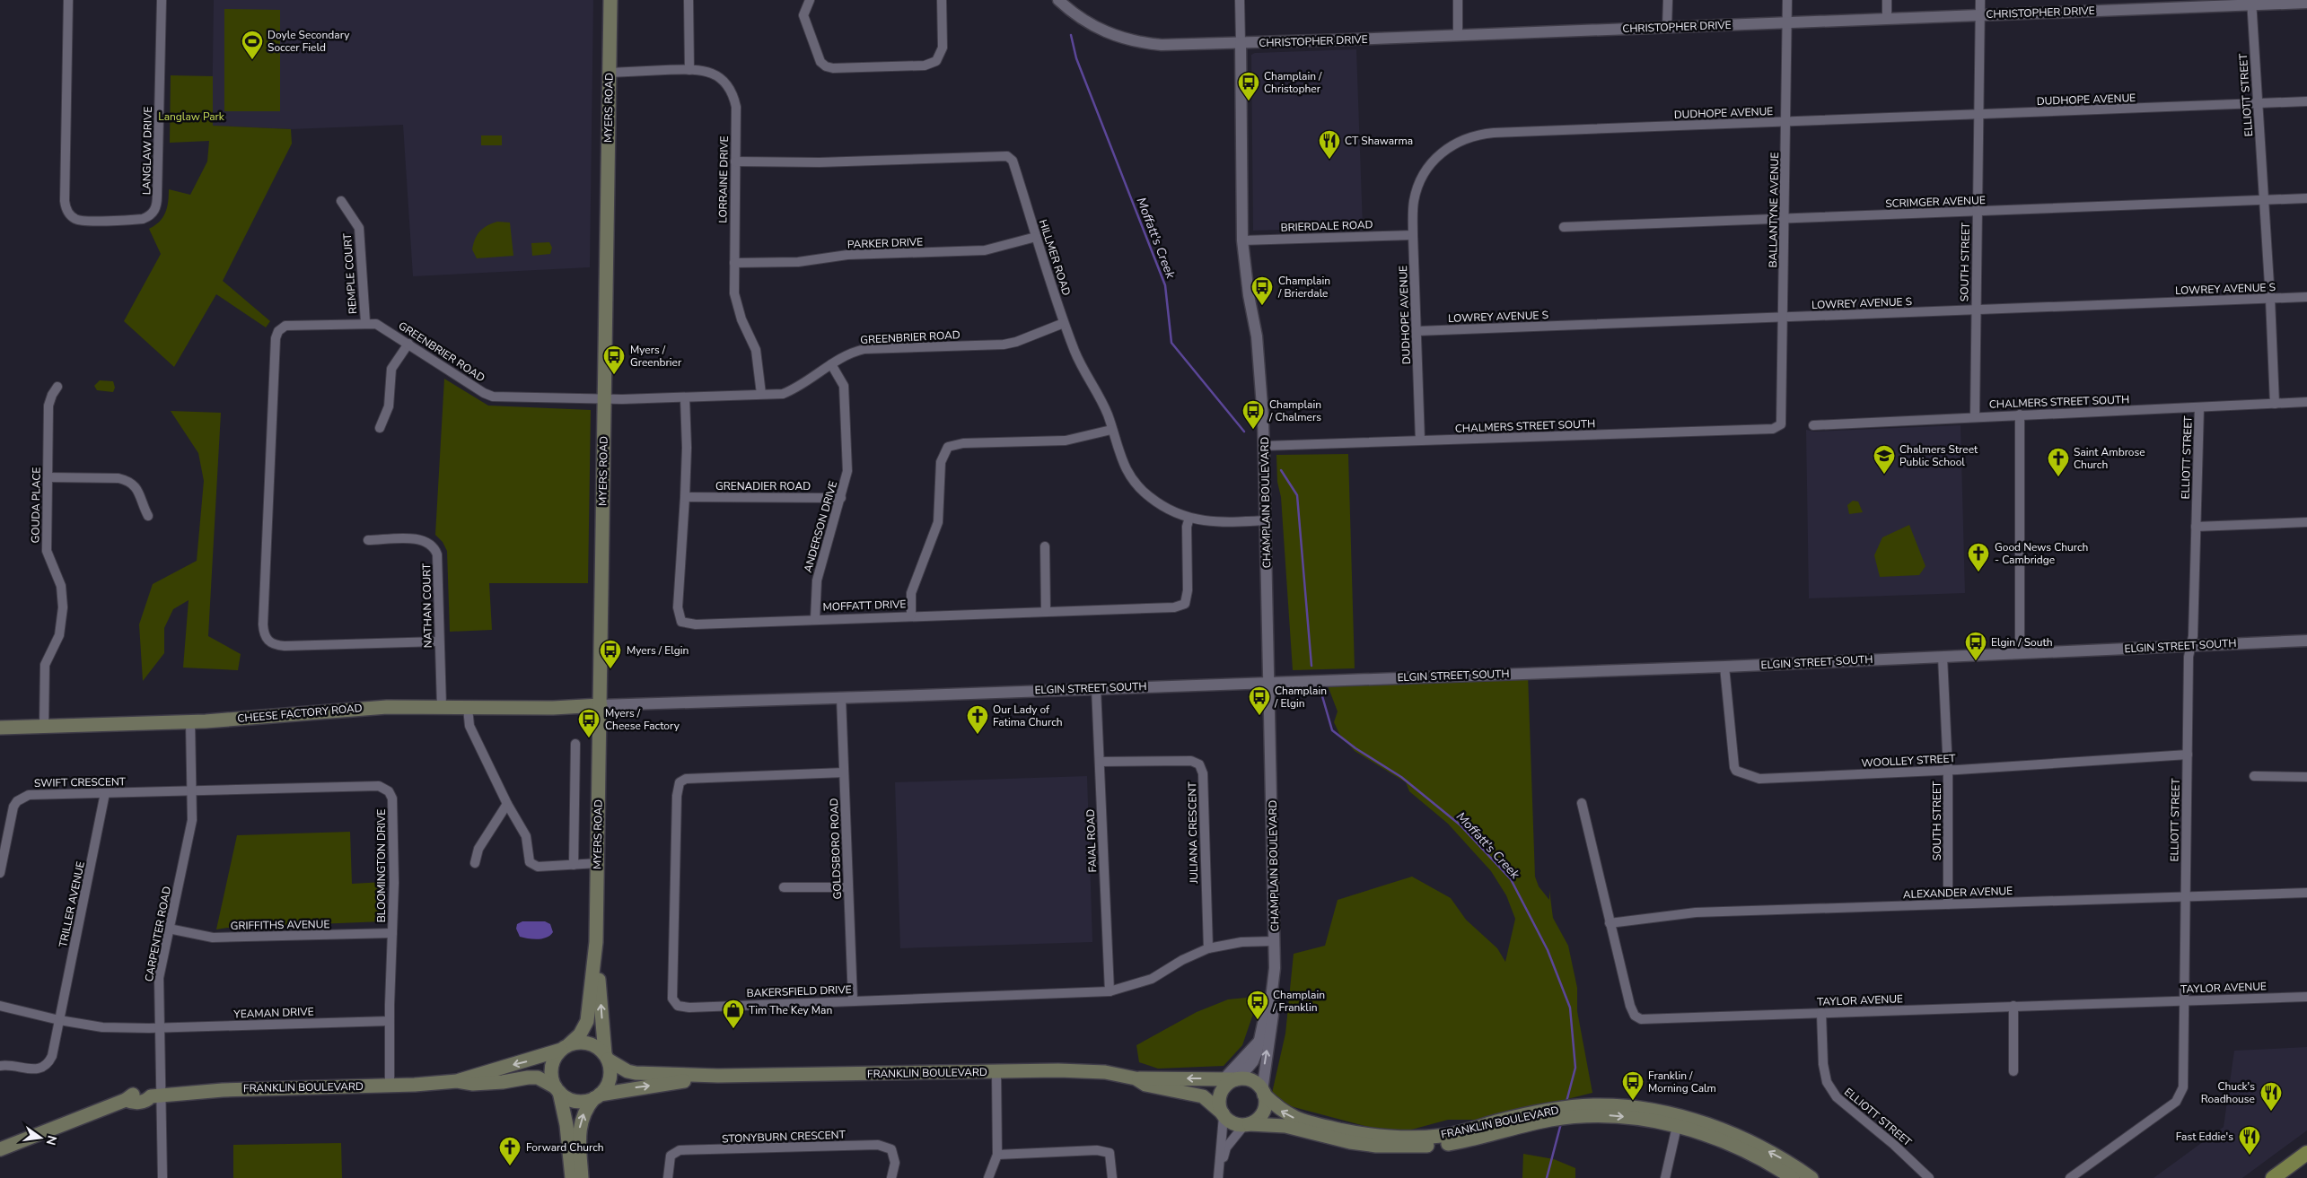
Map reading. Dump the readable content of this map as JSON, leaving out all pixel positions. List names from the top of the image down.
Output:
{
  "streets": {
    "main road": ["MYERS ROAD", "CHEESE FACTORY ROAD", "FRANKLIN BOULEVARD"],
    "street": [
      "CHRISTOPHER DRIVE",
      "ELLIOTT STREET",
      "DUDHOPE AVENUE",
      "LANGLAW DRIVE",
      "LORRAINE DRIVE",
      "SCRIMGER AVENUE",
      "BALLANTYNE AVENUE",
      "BRIERDALE ROAD",
      "PARKER DRIVE",
      "HILLMER ROAD",
      "SOUTH STREET",
      "REMPLE COURT",
      "LOWREY AVENUE S",
      "GREENBRIER ROAD",
      "CHALMERS STREET SOUTH",
      "GRENADIER ROAD",
      "CHAMPLAIN BOULEVARD",
      "GOUDA PLACE",
      "ANDERSON DRIVE",
      "NATHAN COURT",
      "MOFFATT DRIVE",
      "ELGIN STREET SOUTH",
      "WOOLLEY STREET",
      "SWIFT CRESCENT",
      "JULIANA CRESCENT",
      "FAIAL ROAD",
      "GOLDSBORO ROAD",
      "BLOOMINGTON DRIVE",
      "ALEXANDER AVENUE",
      "TRILLER AVENUE",
      "GRIFFITHS AVENUE",
      "CARPENTER ROAD",
      "TAYLOR AVENUE",
      "BAKERSFIELD DRIVE",
      "YEAMAN DRIVE",
      "STONYBURN CRESCENT"
    ]
  },
  "crossings": [
    ["CHRISTOPHER DRIVE", "ELLIOTT STREET"],
    ["CHRISTOPHER DRIVE", "BALLANTYNE AVENUE"],
    ["CHRISTOPHER DRIVE", "SOUTH STREET"],
    ["CHRISTOPHER DRIVE", "CHAMPLAIN BOULEVARD"],
    ["ELLIOTT STREET", "DUDHOPE AVENUE"],
    ["ELLIOTT STREET", "SCRIMGER AVENUE"],
    ["ELLIOTT STREET", "LOWREY AVENUE S"],
    ["ELLIOTT STREET", "CHALMERS STREET SOUTH"],
    ["ELLIOTT STREET", "ELGIN STREET SOUTH"],
    ["ELLIOTT STREET", "WOOLLEY STREET"],
    ["ELLIOTT STREET", "ALEXANDER AVENUE"],
    ["ELLIOTT STREET", "TAYLOR AVENUE"],
    ["DUDHOPE AVENUE", "BALLANTYNE AVENUE"],
    ["DUDHOPE AVENUE", "BRIERDALE ROAD"],
    ["DUDHOPE AVENUE", "SOUTH STREET"],
    ["DUDHOPE AVENUE", "LOWREY AVENUE S"],
    ["DUDHOPE AVENUE", "CHALMERS STREET SOUTH"],
    ["MYERS ROAD", "LORRAINE DRIVE"],
    ["MYERS ROAD", "GREENBRIER ROAD"],
    ["MYERS ROAD", "ELGIN STREET SOUTH"],
    ["MYERS ROAD", "CHEESE FACTORY ROAD"],
    ["MYERS ROAD", "FRANKLIN BOULEVARD"],
    ["LORRAINE DRIVE", "PARKER DRIVE"],
    ["LORRAINE DRIVE", "HILLMER ROAD"],
    ["LORRAINE DRIVE", "GREENBRIER ROAD"],
    ["SCRIMGER AVENUE", "BALLANTYNE AVENUE"],
    ["SCRIMGER AVENUE", "SOUTH STREET"],
    ["BALLANTYNE AVENUE", "LOWREY AVENUE S"],
    ["BALLANTYNE AVENUE", "CHALMERS STREET SOUTH"],
    ["BRIERDALE ROAD", "CHAMPLAIN BOULEVARD"],
    ["PARKER DRIVE", "HILLMER ROAD"],
    ["HILLMER ROAD", "GREENBRIER ROAD"],
    ["HILLMER ROAD", "CHAMPLAIN BOULEVARD"],
    ["HILLMER ROAD", "MOFFATT DRIVE"],
    ["SOUTH STREET", "LOWREY AVENUE S"],
    ["SOUTH STREET", "CHALMERS STREET SOUTH"],
    ["SOUTH STREET", "ELGIN STREET SOUTH"],
    ["SOUTH STREET", "WOOLLEY STREET"],
    ["SOUTH STREET", "ALEXANDER AVENUE"],
    ["REMPLE COURT", "GREENBRIER ROAD"],
    ["GREENBRIER ROAD", "ANDERSON DRIVE"],
    ["GREENBRIER ROAD", "NATHAN COURT"],
    ["GREENBRIER ROAD", "MOFFATT DRIVE"],
    ["CHALMERS STREET SOUTH", "CHAMPLAIN BOULEVARD"],
    ["GRENADIER ROAD", "ANDERSON DRIVE"],
    ["GRENADIER ROAD", "MOFFATT DRIVE"],
    ["CHAMPLAIN BOULEVARD", "ELGIN STREET SOUTH"],
    ["CHAMPLAIN BOULEVARD", "BAKERSFIELD DRIVE"],
    ["CHAMPLAIN BOULEVARD", "FRANKLIN BOULEVARD"],
    ["GOUDA PLACE", "CHEESE FACTORY ROAD"],
    ["ANDERSON DRIVE", "MOFFATT DRIVE"],
    ["NATHAN COURT", "CHEESE FACTORY ROAD"],
    ["ELGIN STREET SOUTH", "CHEESE FACTORY ROAD"],
    ["ELGIN STREET SOUTH", "WOOLLEY STREET"],
    ["ELGIN STREET SOUTH", "FAIAL ROAD"],
    ["ELGIN STREET SOUTH", "GOLDSBORO ROAD"],
    ["CHEESE FACTORY ROAD", "CARPENTER ROAD"],
    ["SWIFT CRESCENT", "BLOOMINGTON DRIVE"],
    ["SWIFT CRESCENT", "TRILLER AVENUE"],
    ["SWIFT CRESCENT", "CARPENTER ROAD"],
    ["JULIANA CRESCENT", "FAIAL ROAD"],
    ["JULIANA CRESCENT", "BAKERSFIELD DRIVE"],
    ["FAIAL ROAD", "BAKERSFIELD DRIVE"],
    ["GOLDSBORO ROAD", "BAKERSFIELD DRIVE"],
    ["BLOOMINGTON DRIVE", "GRIFFITHS AVENUE"],
    ["BLOOMINGTON DRIVE", "CARPENTER ROAD"],
    ["BLOOMINGTON DRIVE", "YEAMAN DRIVE"],
    ["BLOOMINGTON DRIVE", "FRANKLIN BOULEVARD"],
    ["ALEXANDER AVENUE", "TAYLOR AVENUE"],
    ["GRIFFITHS AVENUE", "CARPENTER ROAD"],
    ["CARPENTER ROAD", "YEAMAN DRIVE"],
    ["CARPENTER ROAD", "FRANKLIN BOULEVARD"]
  ],
  "water": ["Moffatt's Creek"],
  "parks": ["Langlaw Park"],
  "places": {
    "sports": ["Doyle Secondary Soccer Field"],
    "bus stop": [
      "Champlain / Christopher",
      "Champlain / Brierdale",
      "Myers / Greenbrier",
      "Champlain / Chalmers",
      "Elgin / South",
      "Myers / Elgin",
      "Champlain / Elgin",
      "Myers / Cheese Factory",
      "Champlain / Franklin",
      "Franklin / Morning Calm"
    ],
    "restaurant": ["CT Shawarma", "Chuck's Roadhouse", "Fast Eddie's"],
    "school or university": ["Chalmers Street Public School"],
    "church": [
      "Saint Ambrose Church",
      "Good News Church - Cambridge",
      "Our Lady of Fatima Church",
      "Forward Church"
    ],
    "shop": ["Tim The Key Man"]
  },
  "north": "right"
}
